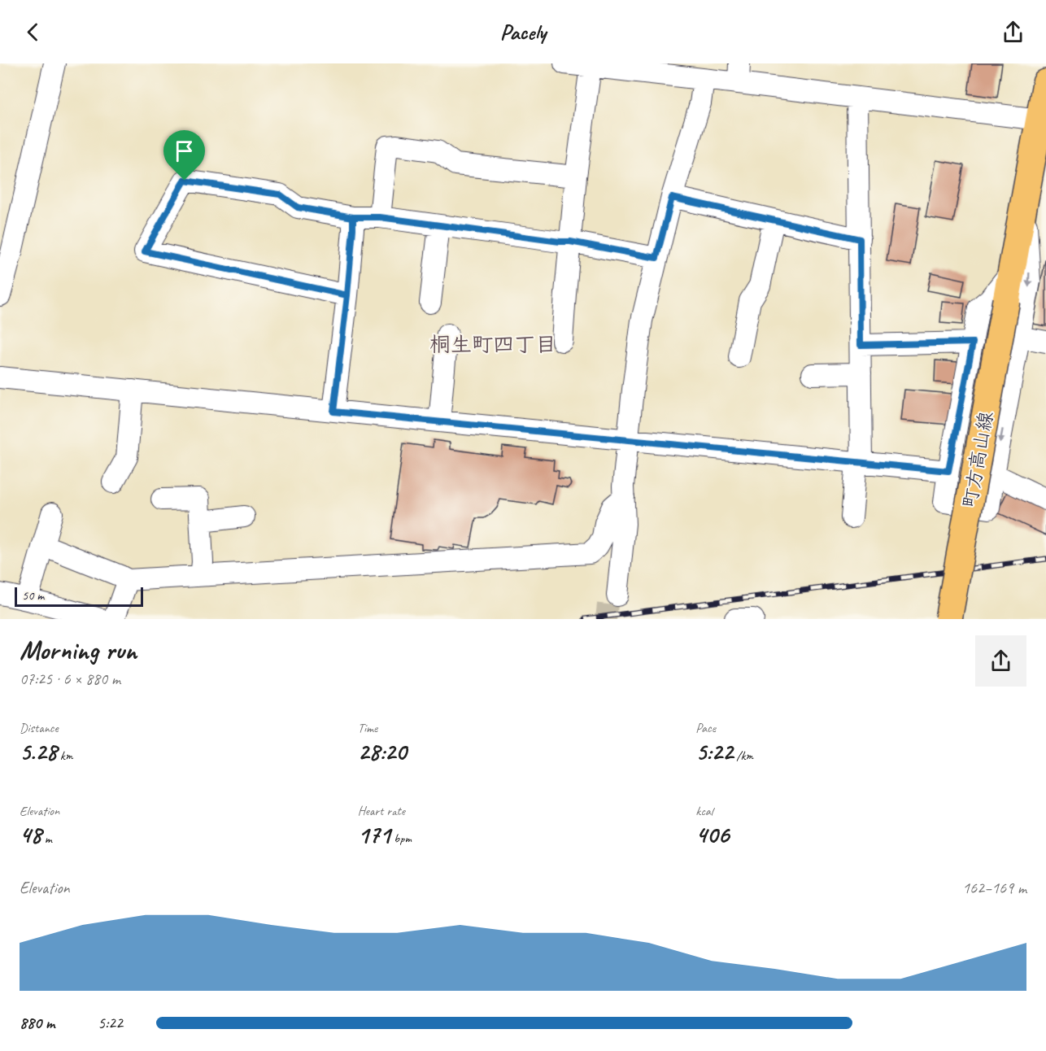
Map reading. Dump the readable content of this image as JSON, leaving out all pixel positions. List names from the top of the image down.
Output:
{
  "streets": {
    "main road": ["町方高山線"]
  },
  "districts": ["桐生町四丁目"],
  "scale_bar": "50 m",
  "page": {
    "header": "Pacely",
    "scale": "50 m",
    "heading": ["Morning run", "07:25 · 6 × 880 m"],
    "stats": [
      ["Distance", "5.28 km"],
      ["Time", "28:20"],
      ["Pace", "5:22 /km"],
      ["Elevation", "48 m"],
      ["Heart rate", "171 bpm"],
      ["kcal", "406"]
    ],
    "chart": ["Elevation", "162–169 m"],
    "list": [
      {
        "name": "880 m",
        "note": "5:22"
      }
    ]
  }
}
